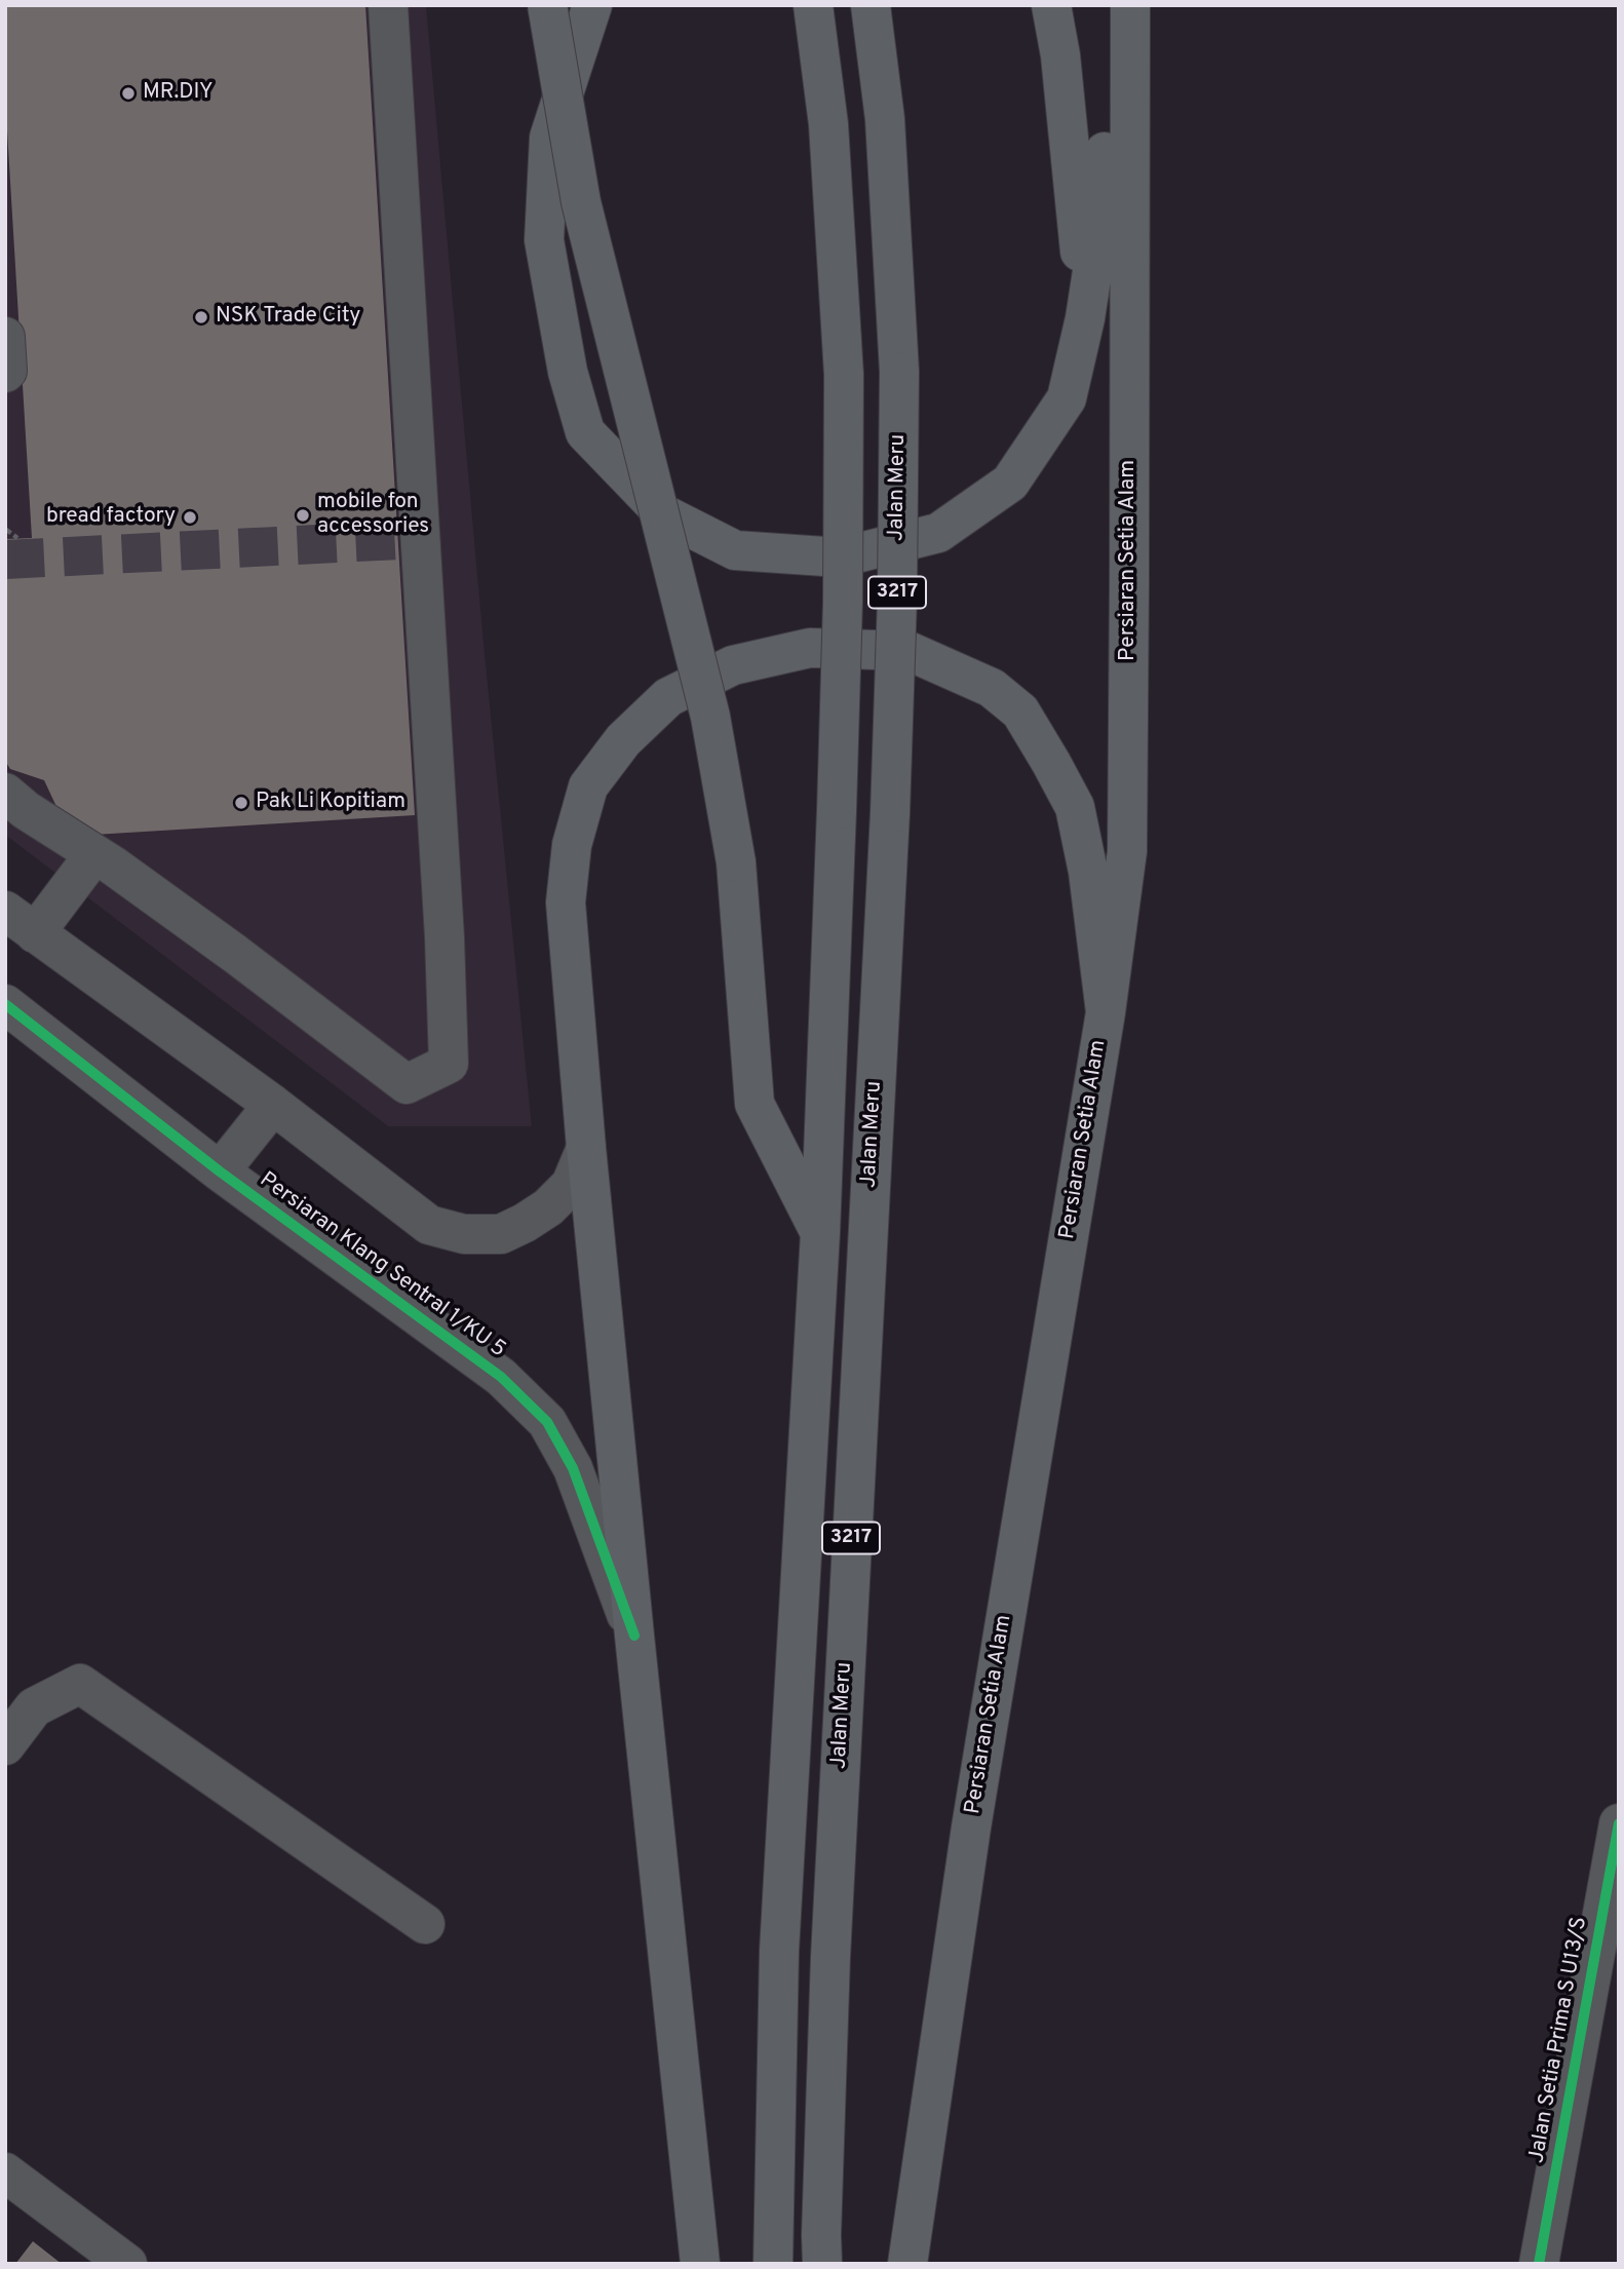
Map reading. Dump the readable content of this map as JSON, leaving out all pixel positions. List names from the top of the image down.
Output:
{
  "streets": {
    "highway": ["Jalan Meru", "Persiaran Setia Alam", "3217"],
    "street": ["Persiaran Klang Sentral 1/KU 5", "Jalan Setia Prima S U13/S"]
  },
  "places": [
    "MR.DIY",
    "NSK Trade City",
    "mobile fon accessories",
    "bread factory",
    "Pak Li Kopitiam"
  ]
}
